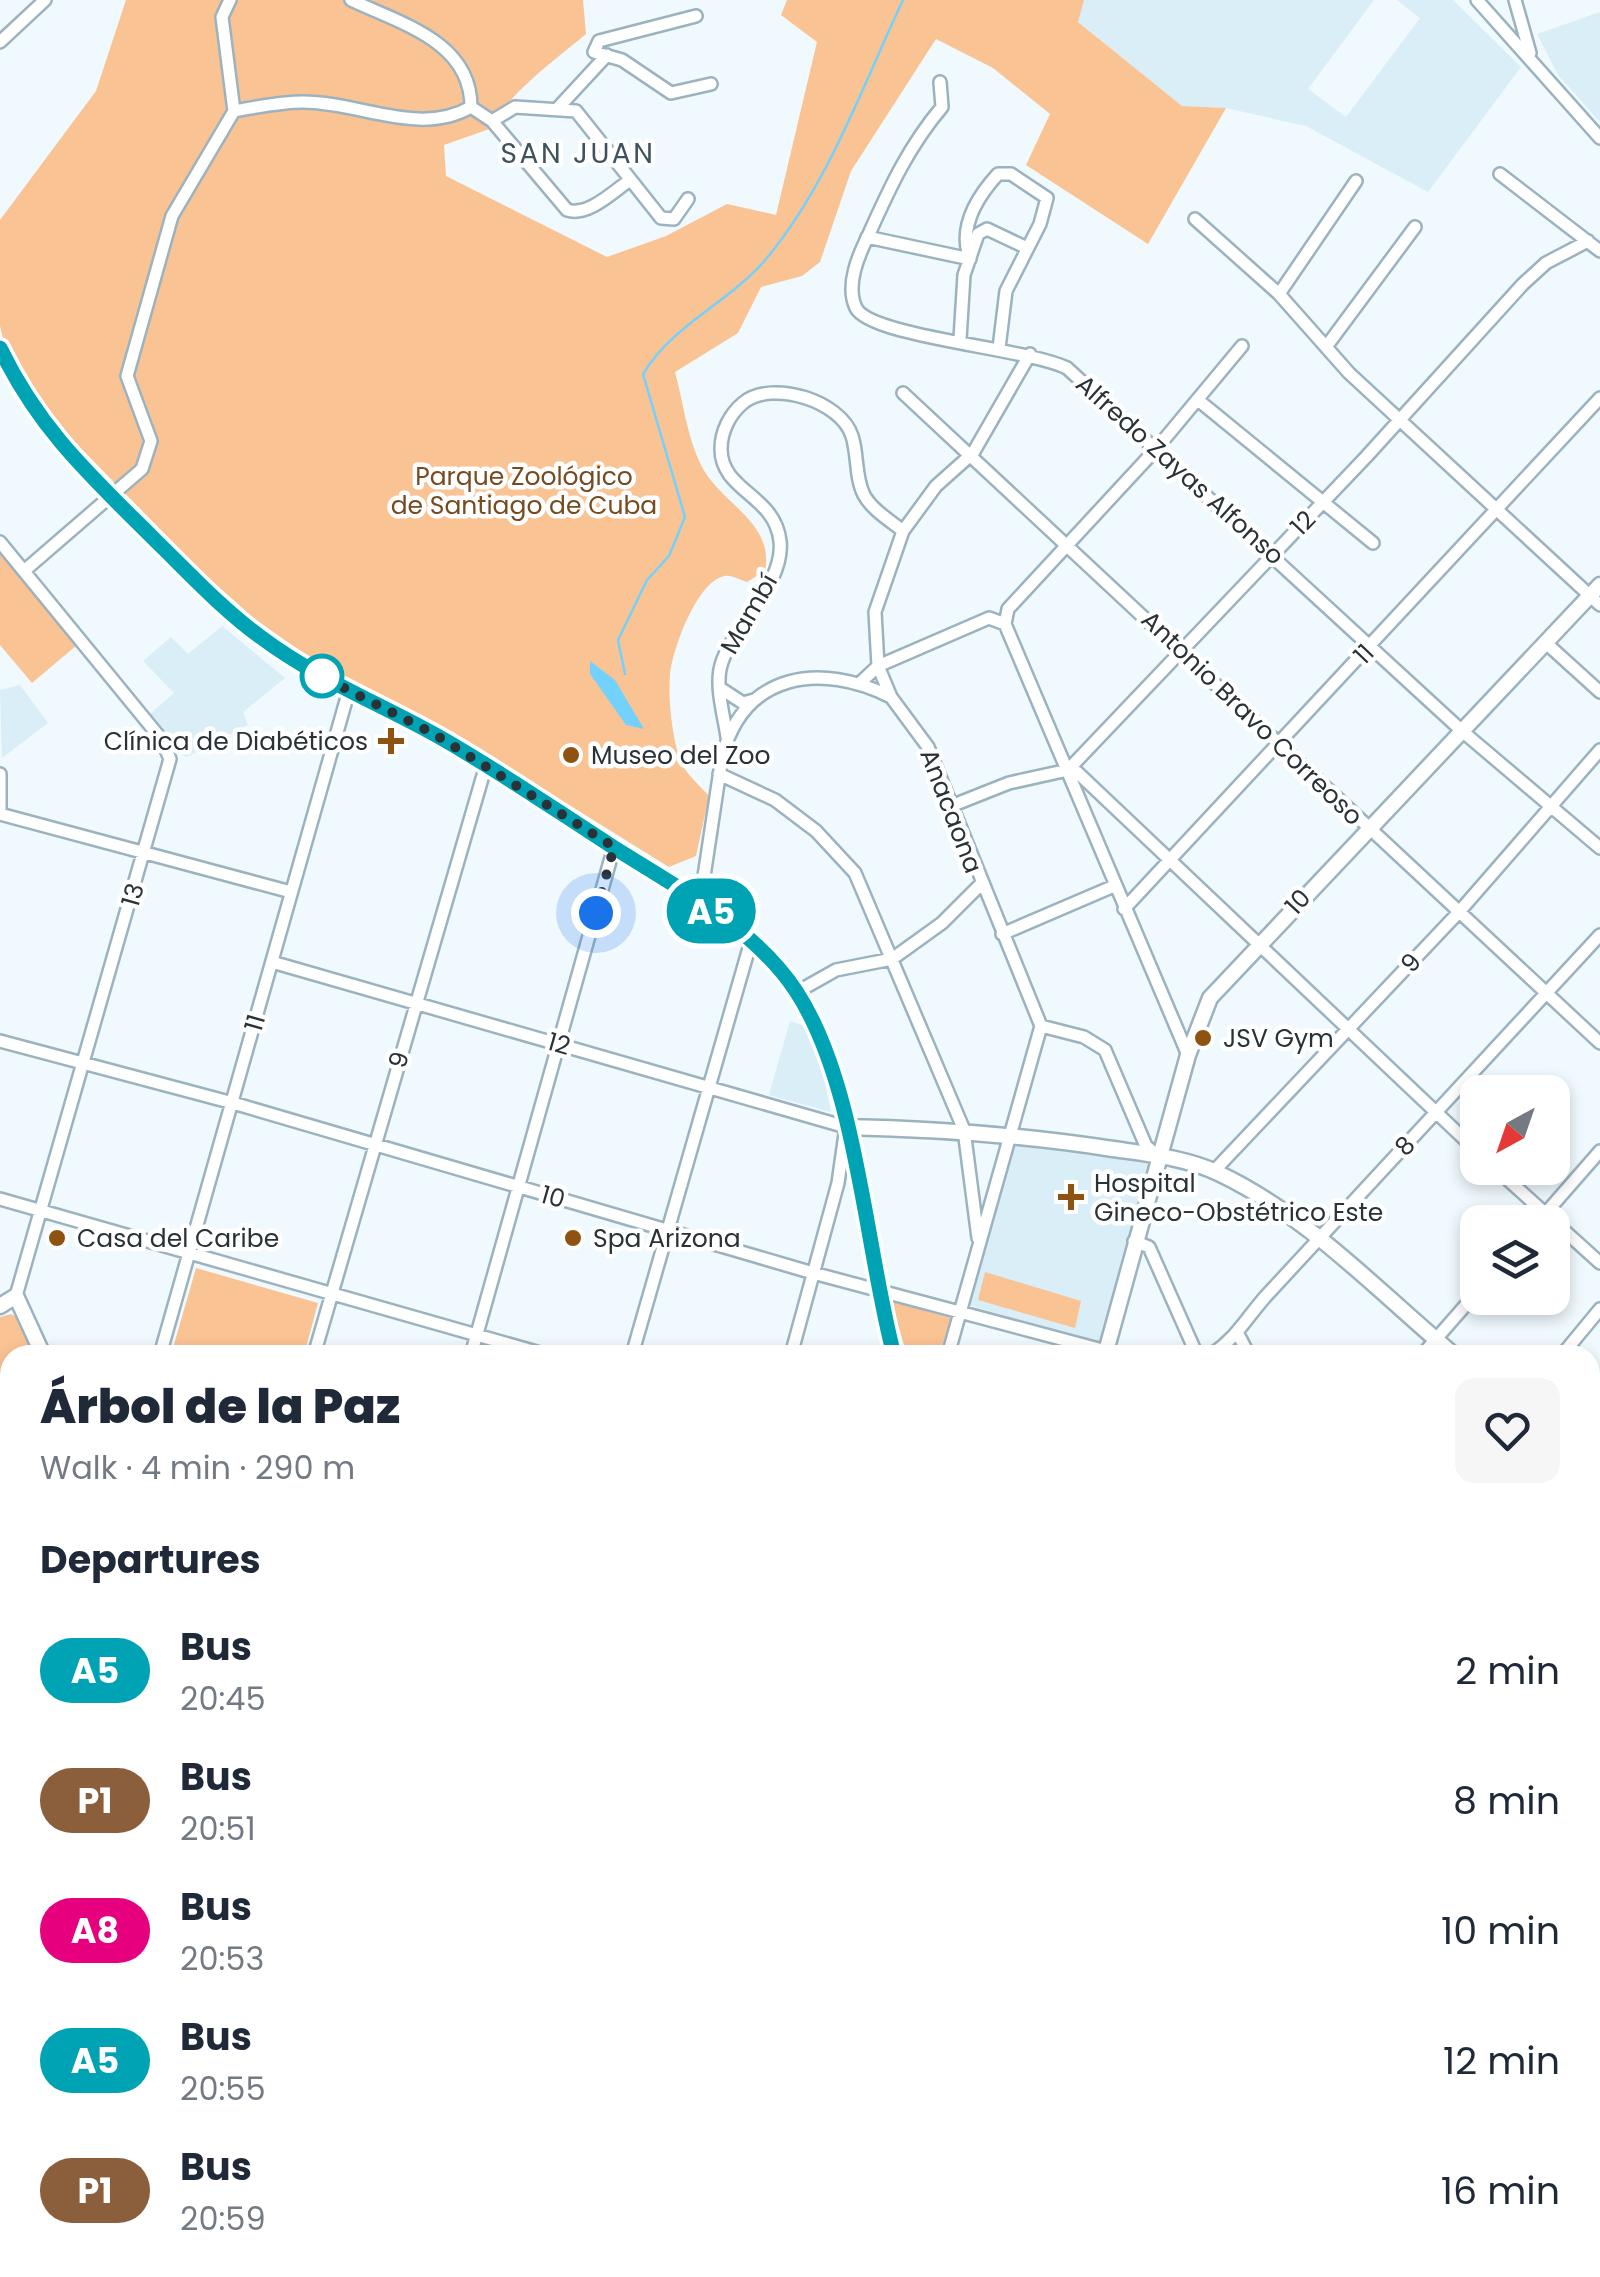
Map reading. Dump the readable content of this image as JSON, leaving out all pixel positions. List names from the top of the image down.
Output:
{
  "streets": {
    "main road": ["10"],
    "street": [
      "Alfredo Zayas Alfonso",
      "12",
      "Mambí",
      "11",
      "Antonio Bravo Correoso",
      "Anacaona",
      "13",
      "9",
      "8"
    ]
  },
  "crossings": [
    ["Alfredo Zayas Alfonso", "12"],
    ["Alfredo Zayas Alfonso", "11"],
    ["Alfredo Zayas Alfonso", "Anacaona"],
    ["Alfredo Zayas Alfonso", "10"],
    ["Alfredo Zayas Alfonso", "9"],
    ["12", "11"],
    ["12", "Antonio Bravo Correoso"],
    ["12", "9"],
    ["Mambí", "Anacaona"],
    ["11", "Antonio Bravo Correoso"],
    ["11", "10"],
    ["Antonio Bravo Correoso", "Anacaona"],
    ["Antonio Bravo Correoso", "10"],
    ["Antonio Bravo Correoso", "9"],
    ["Antonio Bravo Correoso", "8"],
    ["13", "10"],
    ["10", "9"]
  ],
  "districts": ["SAN JUAN"],
  "parks": ["Parque Zoológico de Santiago de Cuba"],
  "places": {
    "health": ["Clínica de Diabéticos", "Hospital Gineco-Obstétrico Este"],
    "other": [
      "Museo del Zoo",
      "JSV Gym",
      "Casa del Caribe",
      "Spa Arizona"
    ]
  },
  "lines": ["bus line A5"],
  "north": "bottom left",
  "page": {
    "on_map": "A5",
    "heading": [
      ["Árbol de la Paz", "Walk · 4 min · 290 m"],
      "Departures"
    ],
    "list": [
      {
        "mark": "A5",
        "name": "Bus",
        "note": "20:45",
        "value": "2 min"
      },
      {
        "mark": "P1",
        "name": "Bus",
        "note": "20:51",
        "value": "8 min"
      },
      {
        "mark": "A8",
        "name": "Bus",
        "note": "20:53",
        "value": "10 min"
      },
      {
        "mark": "A5",
        "name": "Bus",
        "note": "20:55",
        "value": "12 min"
      },
      {
        "mark": "P1",
        "name": "Bus",
        "note": "20:59",
        "value": "16 min"
      }
    ]
  }
}
